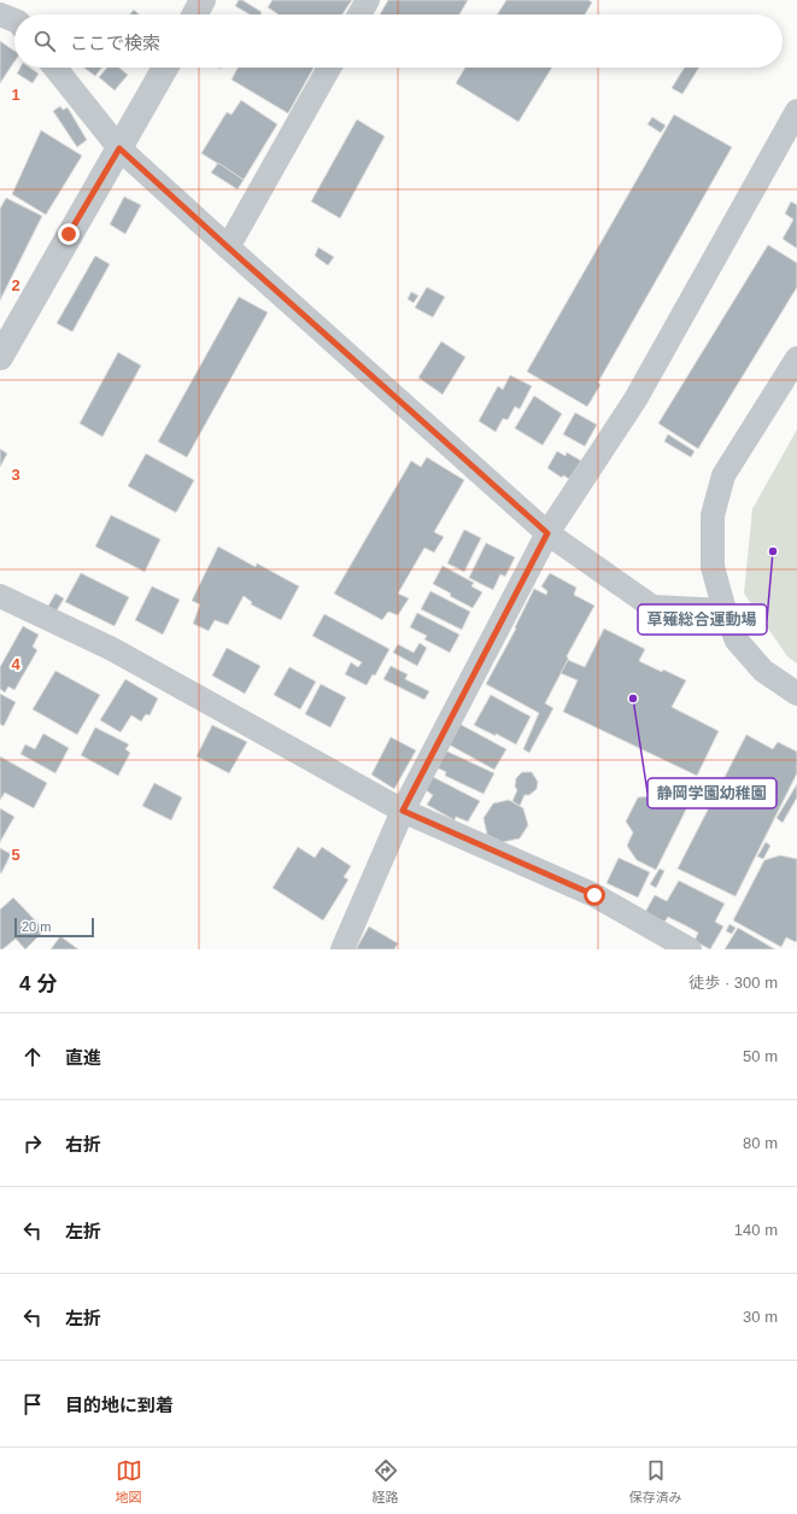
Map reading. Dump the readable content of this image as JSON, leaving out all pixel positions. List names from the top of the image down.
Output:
{
  "places": ["草薙総合運動場", "静岡学園幼稚園"],
  "scale_bar": "20 m",
  "page": {
    "search": "ここで検索",
    "scale": "20 m",
    "heading": ["4 分", "徒歩 · 300 m"],
    "list": [
      ["直進", "50 m"],
      ["右折", "80 m"],
      ["左折", "140 m"],
      ["左折", "30 m"],
      "目的地に到着"
    ],
    "nav": ["地図", "経路", "保存済み"]
  },
  "grid": {
    "rows": [
      "1",
      "2",
      "3",
      "4",
      "5"
    ]
  }
}
